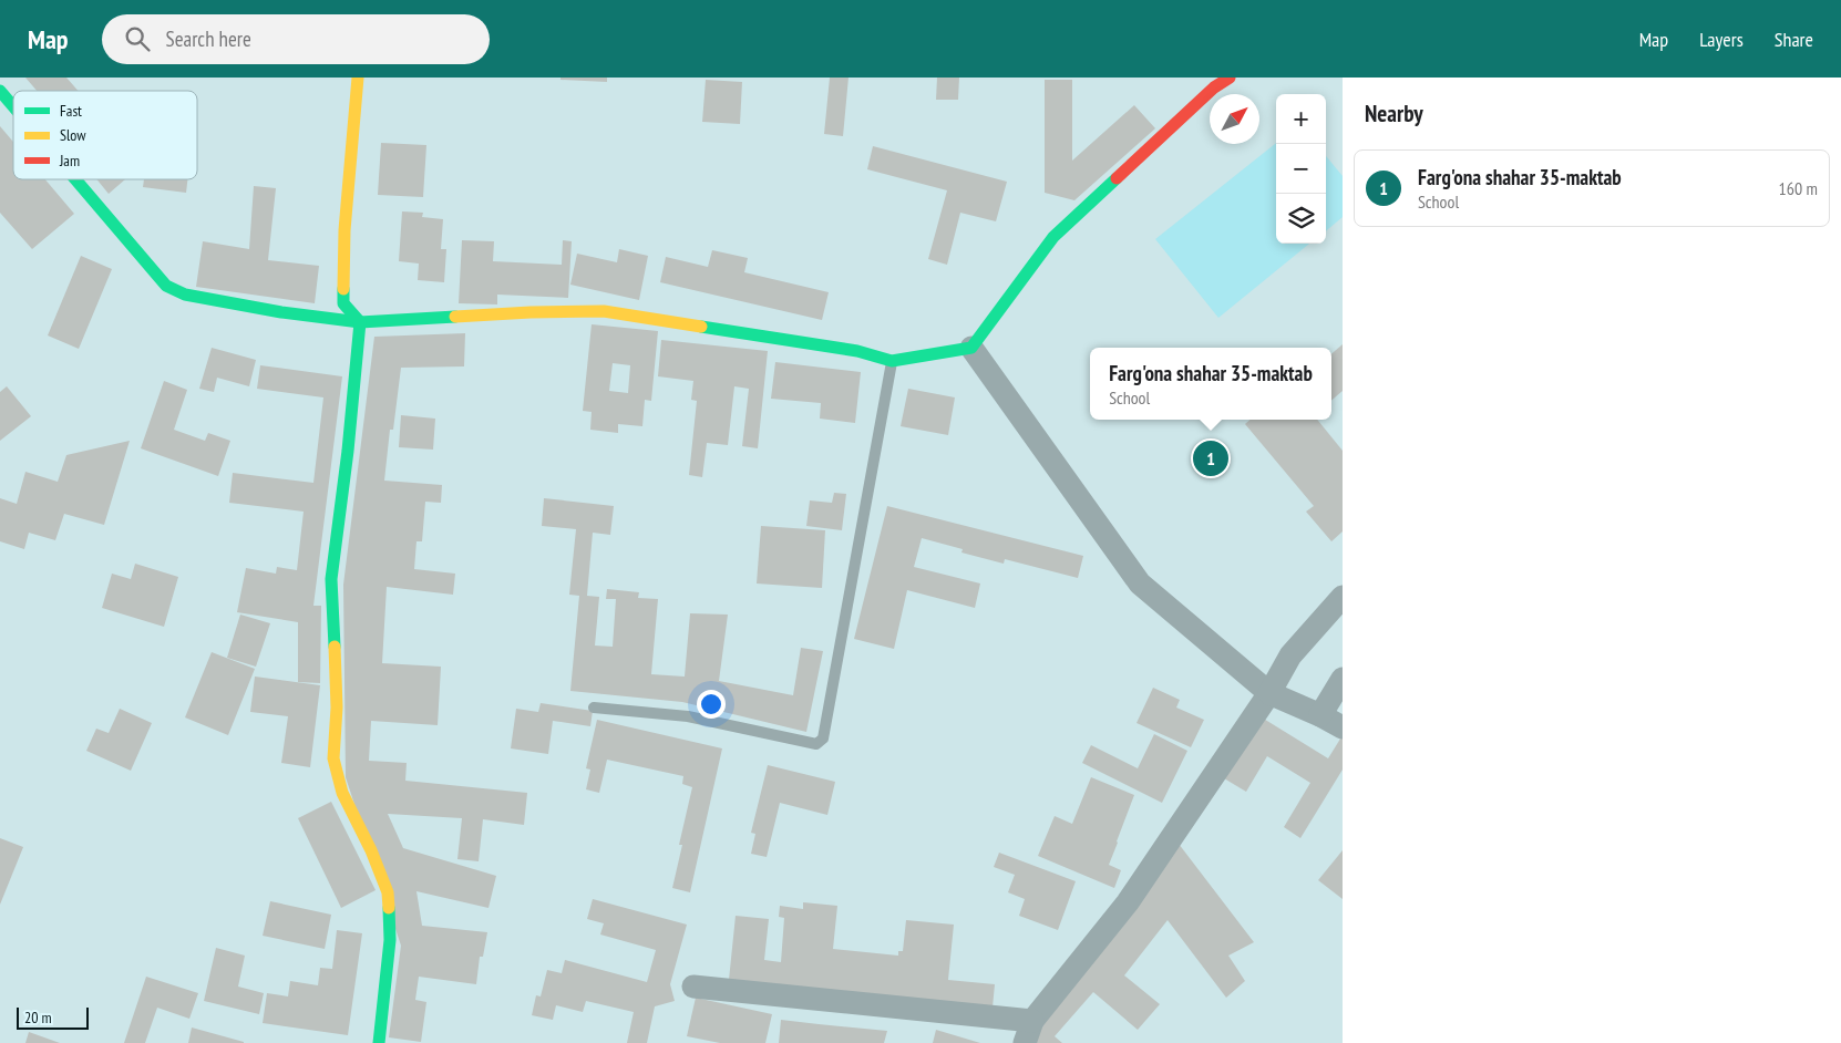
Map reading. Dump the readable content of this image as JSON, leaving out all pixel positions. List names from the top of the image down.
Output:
{
  "legend": ["Fast", "Slow", "Jam"],
  "scale_bar": "20 m",
  "north": "top right",
  "page": {
    "header": "Map",
    "search": "Search here",
    "nav": ["Map", "Layers", "Share"],
    "heading": "Nearby",
    "map_buttons": ["+", "−"],
    "list": [
      {
        "mark": "1",
        "name": "Farg'ona shahar 35-maktab",
        "note": "School",
        "value": "160 m"
      }
    ],
    "popup": ["Farg'ona shahar 35-maktab", "School"],
    "pins": "1",
    "scale": "20 m"
  }
}
